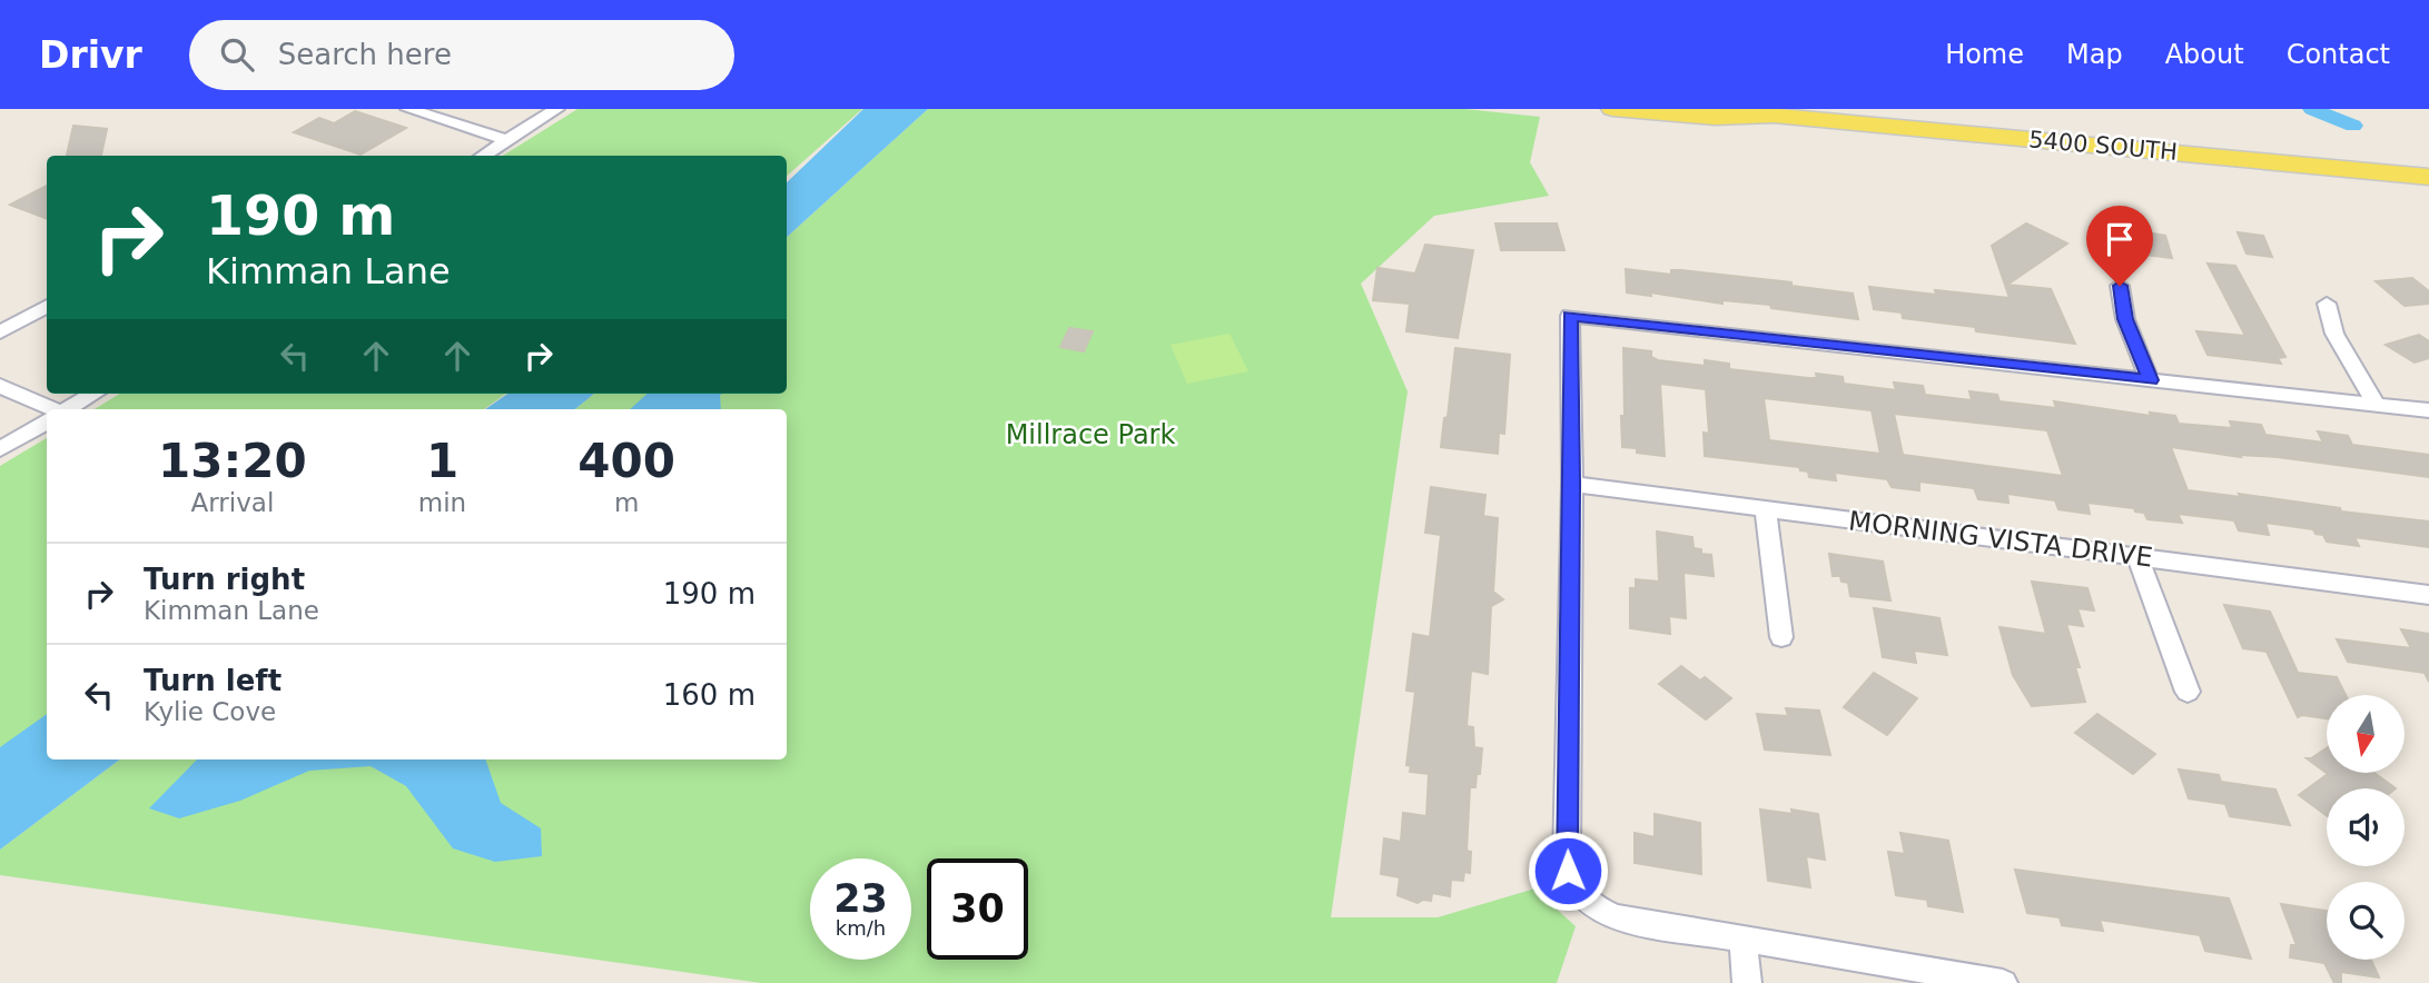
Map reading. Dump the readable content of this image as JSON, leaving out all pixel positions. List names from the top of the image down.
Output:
{
  "streets": {
    "main road": ["5400 SOUTH"],
    "street": ["MORNING VISTA DRIVE"]
  },
  "parks": ["Millrace Park"],
  "north": "bottom",
  "page": {
    "header": "Drivr",
    "search": "Search here",
    "nav": [
      "Home",
      "Map",
      "About",
      "Contact"
    ],
    "turn": ["190 m", "Kimman Lane"],
    "eta": [
      "13:20",
      "Arrival",
      "1",
      "min",
      "400",
      "m"
    ],
    "list": [
      {
        "name": "Turn right",
        "note": "Kimman Lane",
        "value": "190 m"
      },
      {
        "name": "Turn left",
        "note": "Kylie Cove",
        "value": "160 m"
      }
    ],
    "speed": "23 km/h",
    "limit": "30"
  }
}
